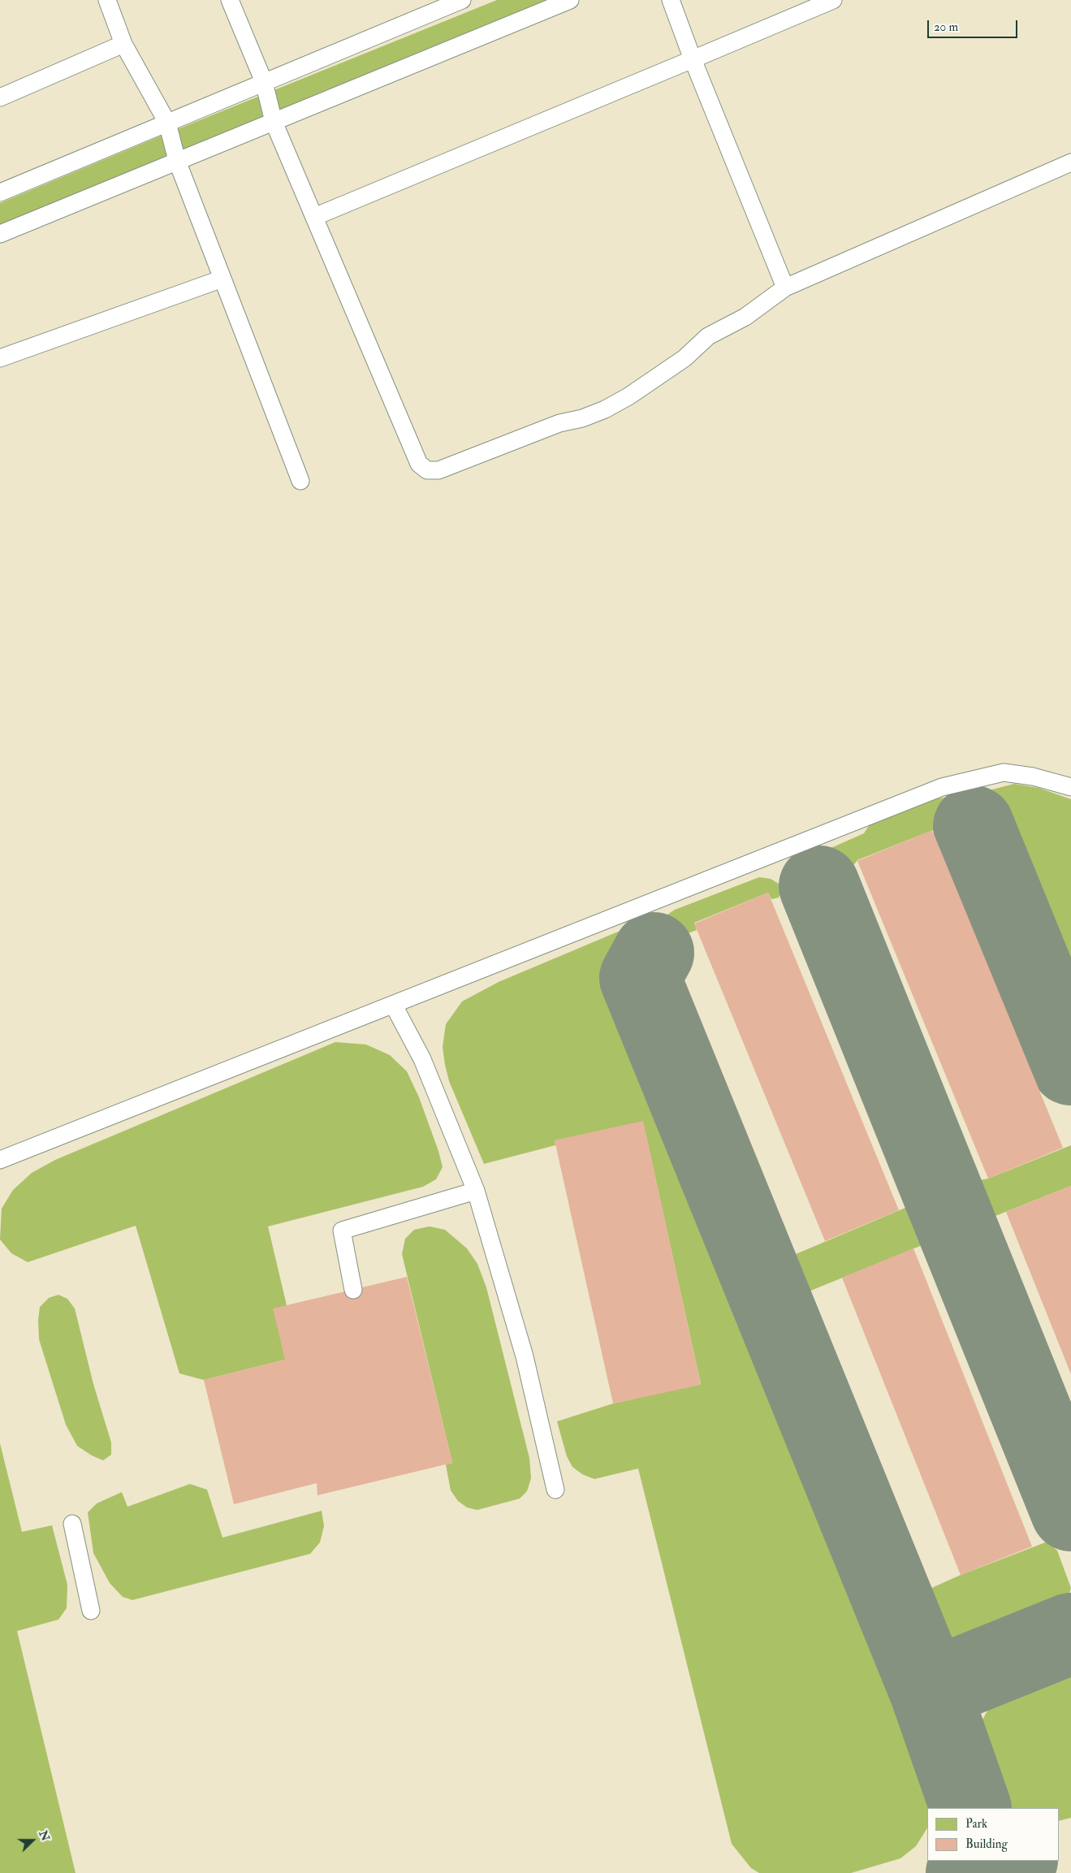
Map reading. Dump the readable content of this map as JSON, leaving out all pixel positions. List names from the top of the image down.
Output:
{
  "legend": ["Park", "Building"],
  "scale_bar": "20 m",
  "north": "right"
}
